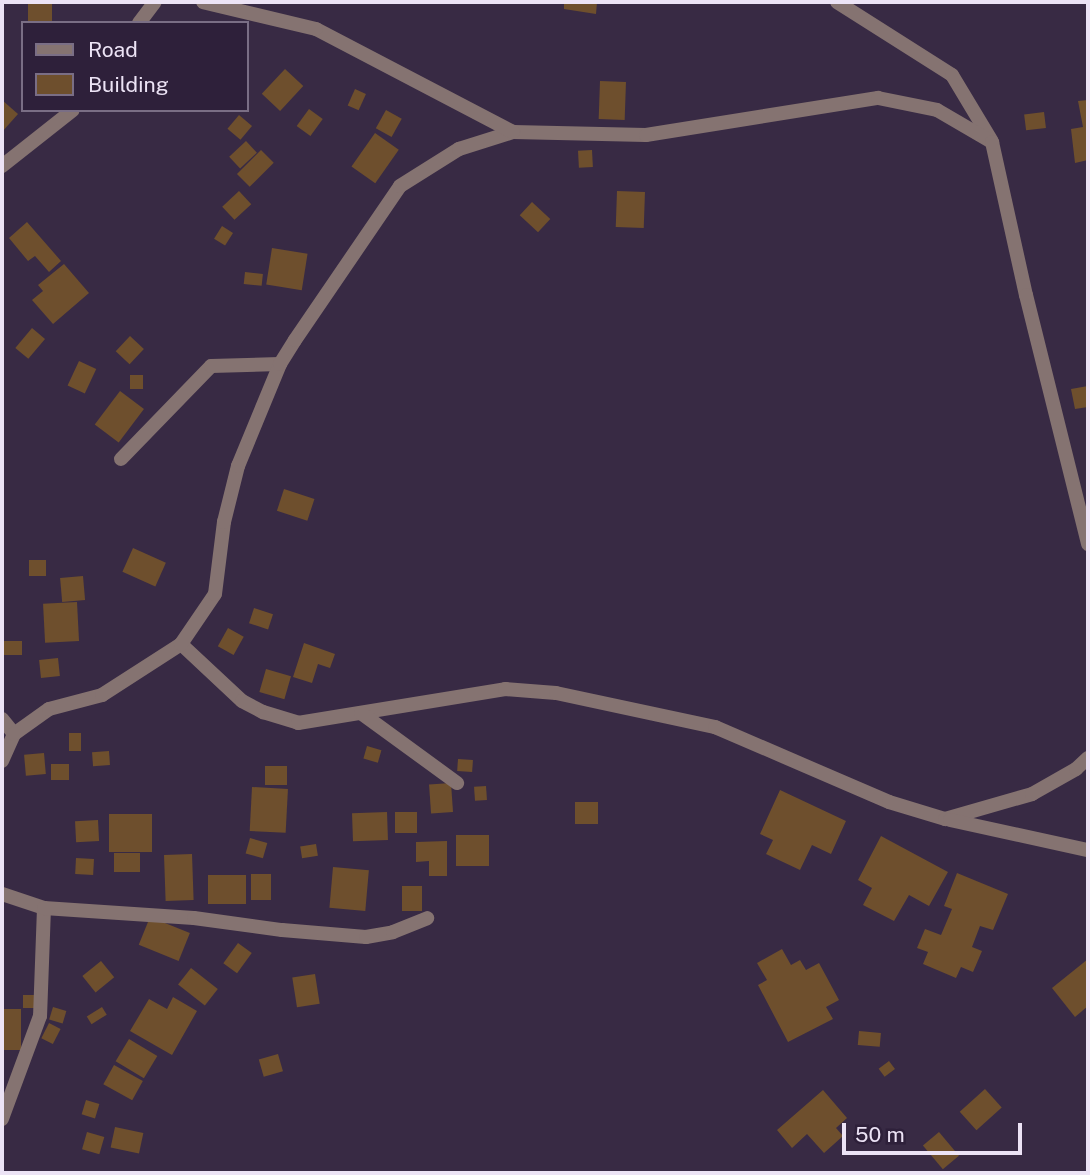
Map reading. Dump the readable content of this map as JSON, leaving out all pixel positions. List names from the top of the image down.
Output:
{
  "legend": ["Road", "Building"],
  "scale_bar": "50 m"
}
